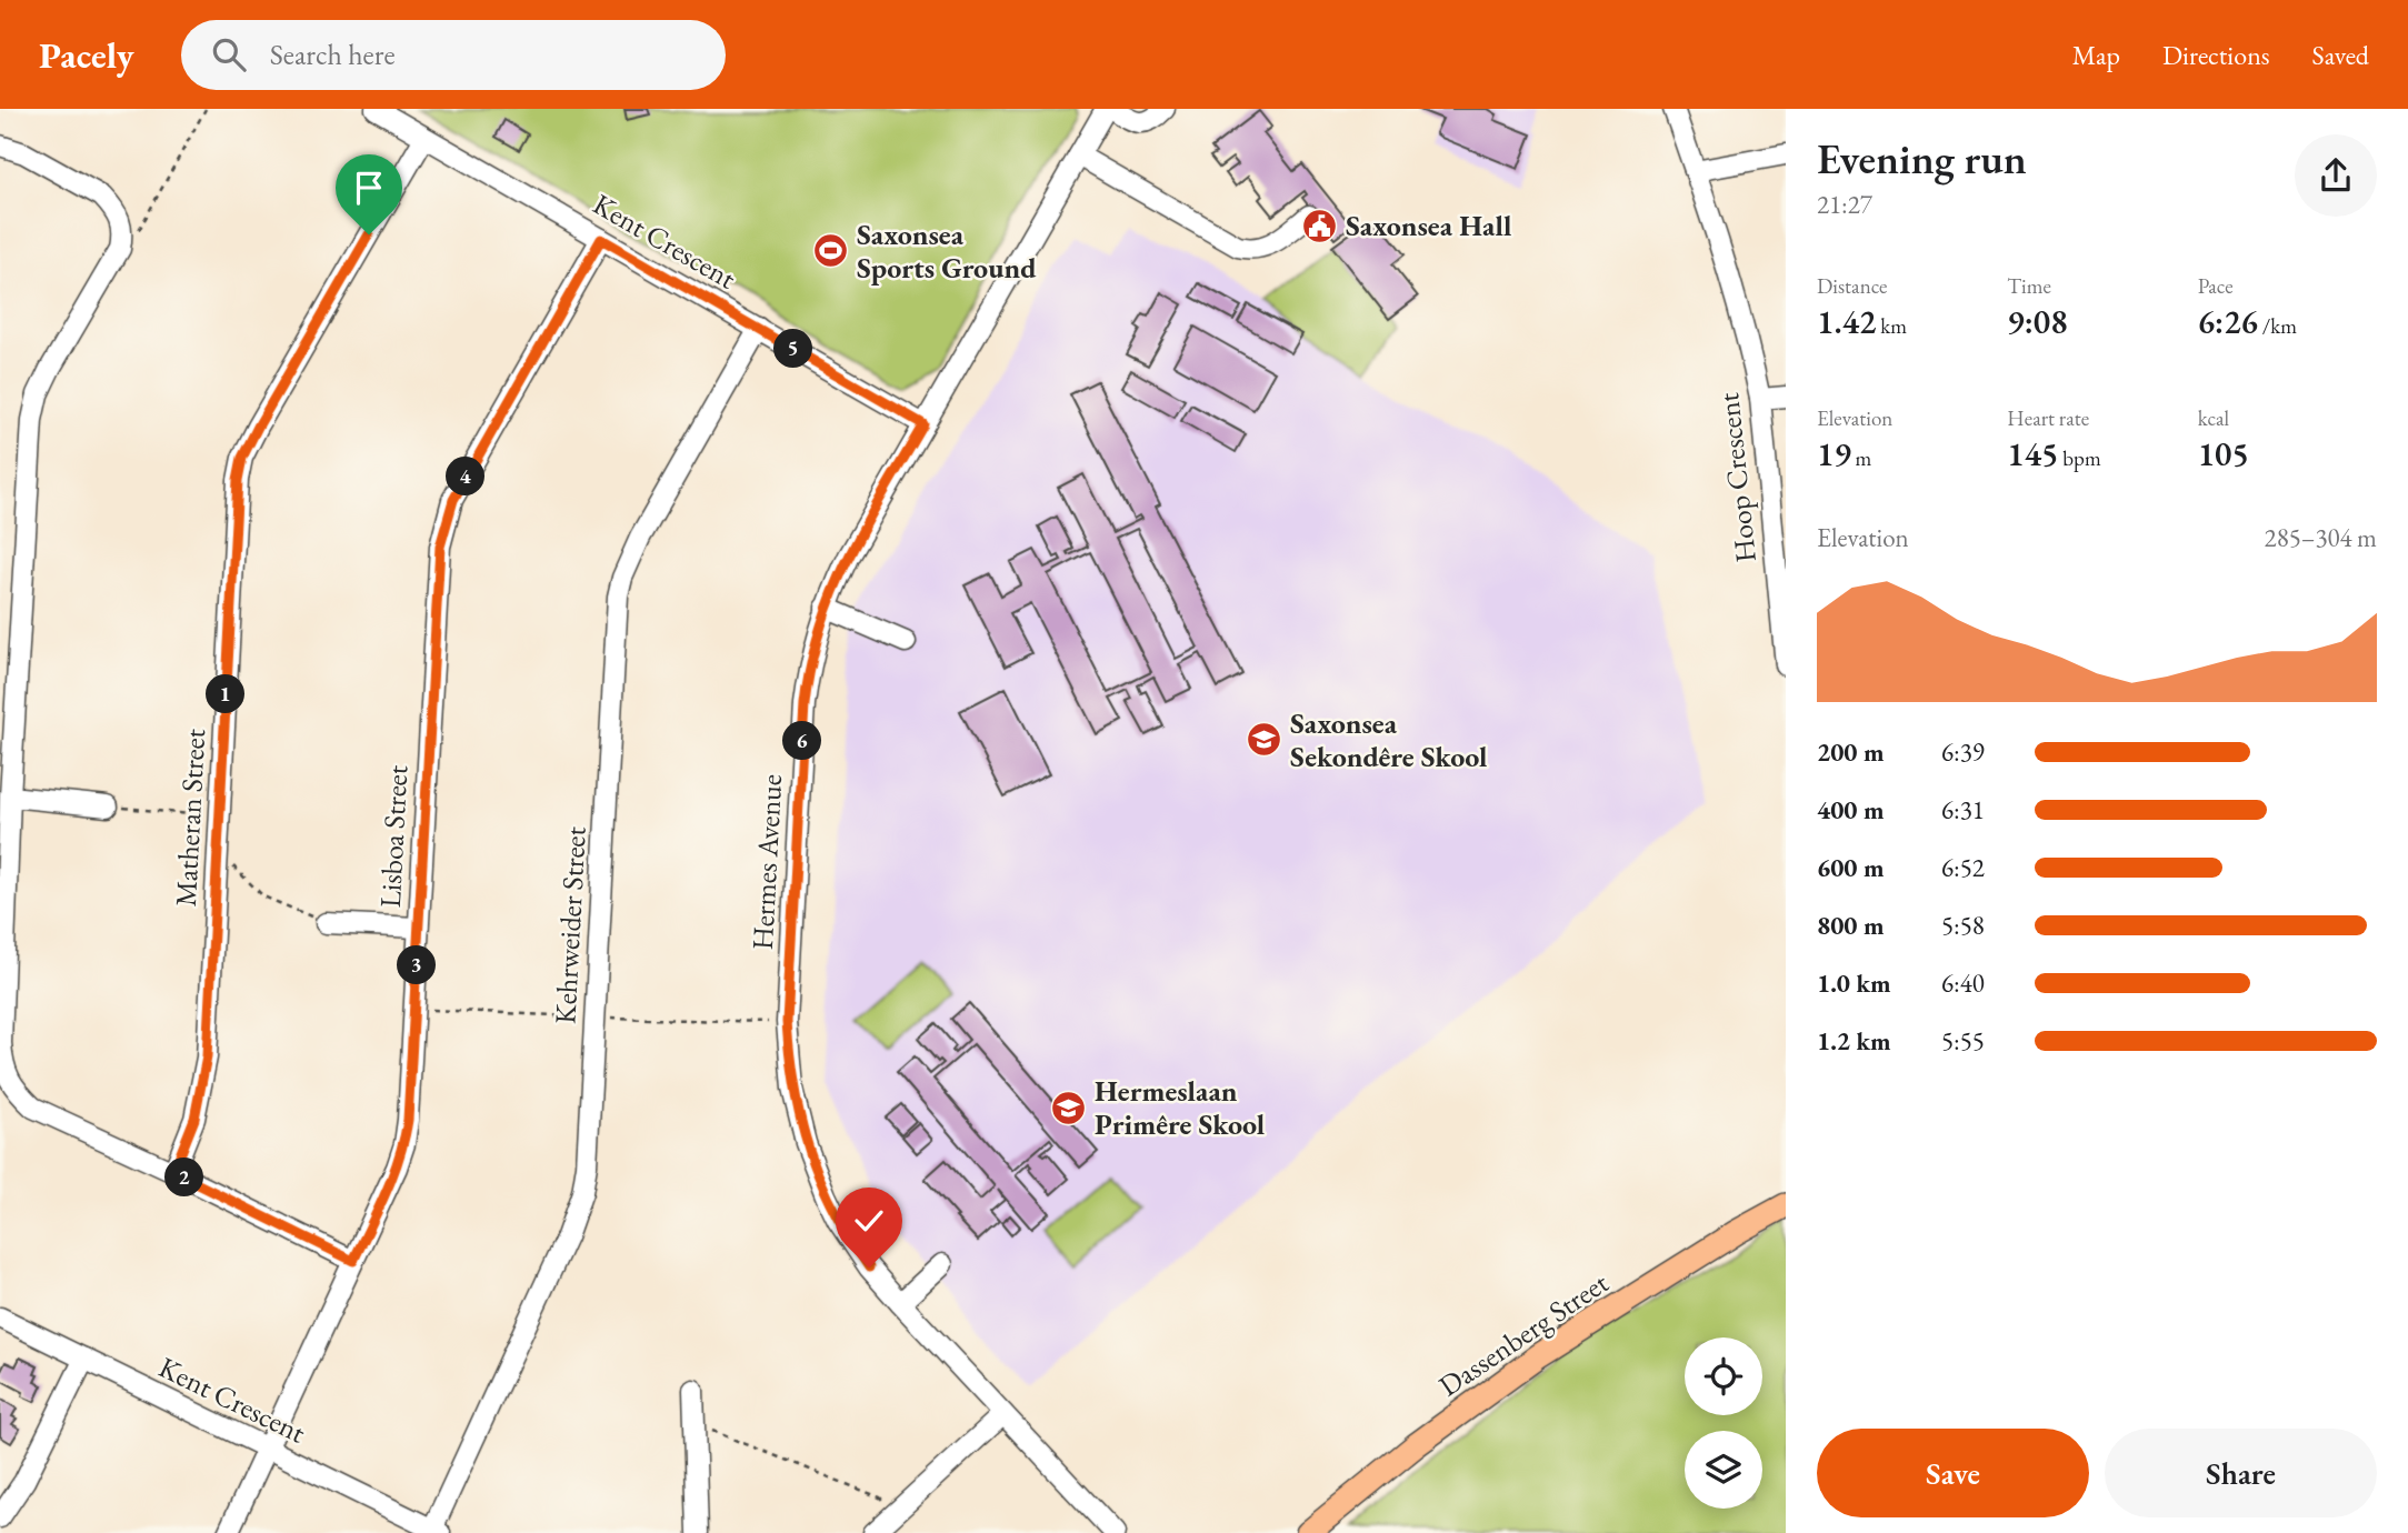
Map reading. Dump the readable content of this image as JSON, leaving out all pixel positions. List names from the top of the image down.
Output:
{
  "streets": {
    "main road": ["Dassenberg Street"],
    "street": [
      "Kent Crescent",
      "Hoop Crescent",
      "Matheran Street",
      "Lisboa Street",
      "Hermes Avenue",
      "Kehrweider Street"
    ]
  },
  "crossings": [
    ["Kent Crescent", "Matheran Street"],
    ["Kent Crescent", "Lisboa Street"],
    ["Kent Crescent", "Hermes Avenue"],
    ["Kent Crescent", "Kehrweider Street"]
  ],
  "places": {
    "public building": ["Saxonsea Hall"],
    "sports": ["Saxonsea Sports Ground"],
    "school or university": ["Saxonsea Sekondêre Skool", "Hermeslaan Primêre Skool"]
  },
  "page": {
    "header": "Pacely",
    "search": "Search here",
    "nav": ["Map", "Directions", "Saved"],
    "heading": ["Evening run", "21:27"],
    "stats": [
      ["Distance", "1.42 km"],
      ["Time", "9:08"],
      ["Pace", "6:26 /km"],
      ["Elevation", "19 m"],
      ["Heart rate", "145 bpm"],
      ["kcal", "105"]
    ],
    "pins": [
      "5",
      "4",
      "1",
      "6",
      "3",
      "2"
    ],
    "chart": ["Elevation", "285–304 m"],
    "list": [
      {
        "name": "200 m",
        "note": "6:39"
      },
      {
        "name": "400 m",
        "note": "6:31"
      },
      {
        "name": "600 m",
        "note": "6:52"
      },
      {
        "name": "800 m",
        "note": "5:58"
      },
      {
        "name": "1.0 km",
        "note": "6:40"
      },
      {
        "name": "1.2 km",
        "note": "5:55"
      }
    ],
    "buttons": ["Save", "Share"]
  }
}
